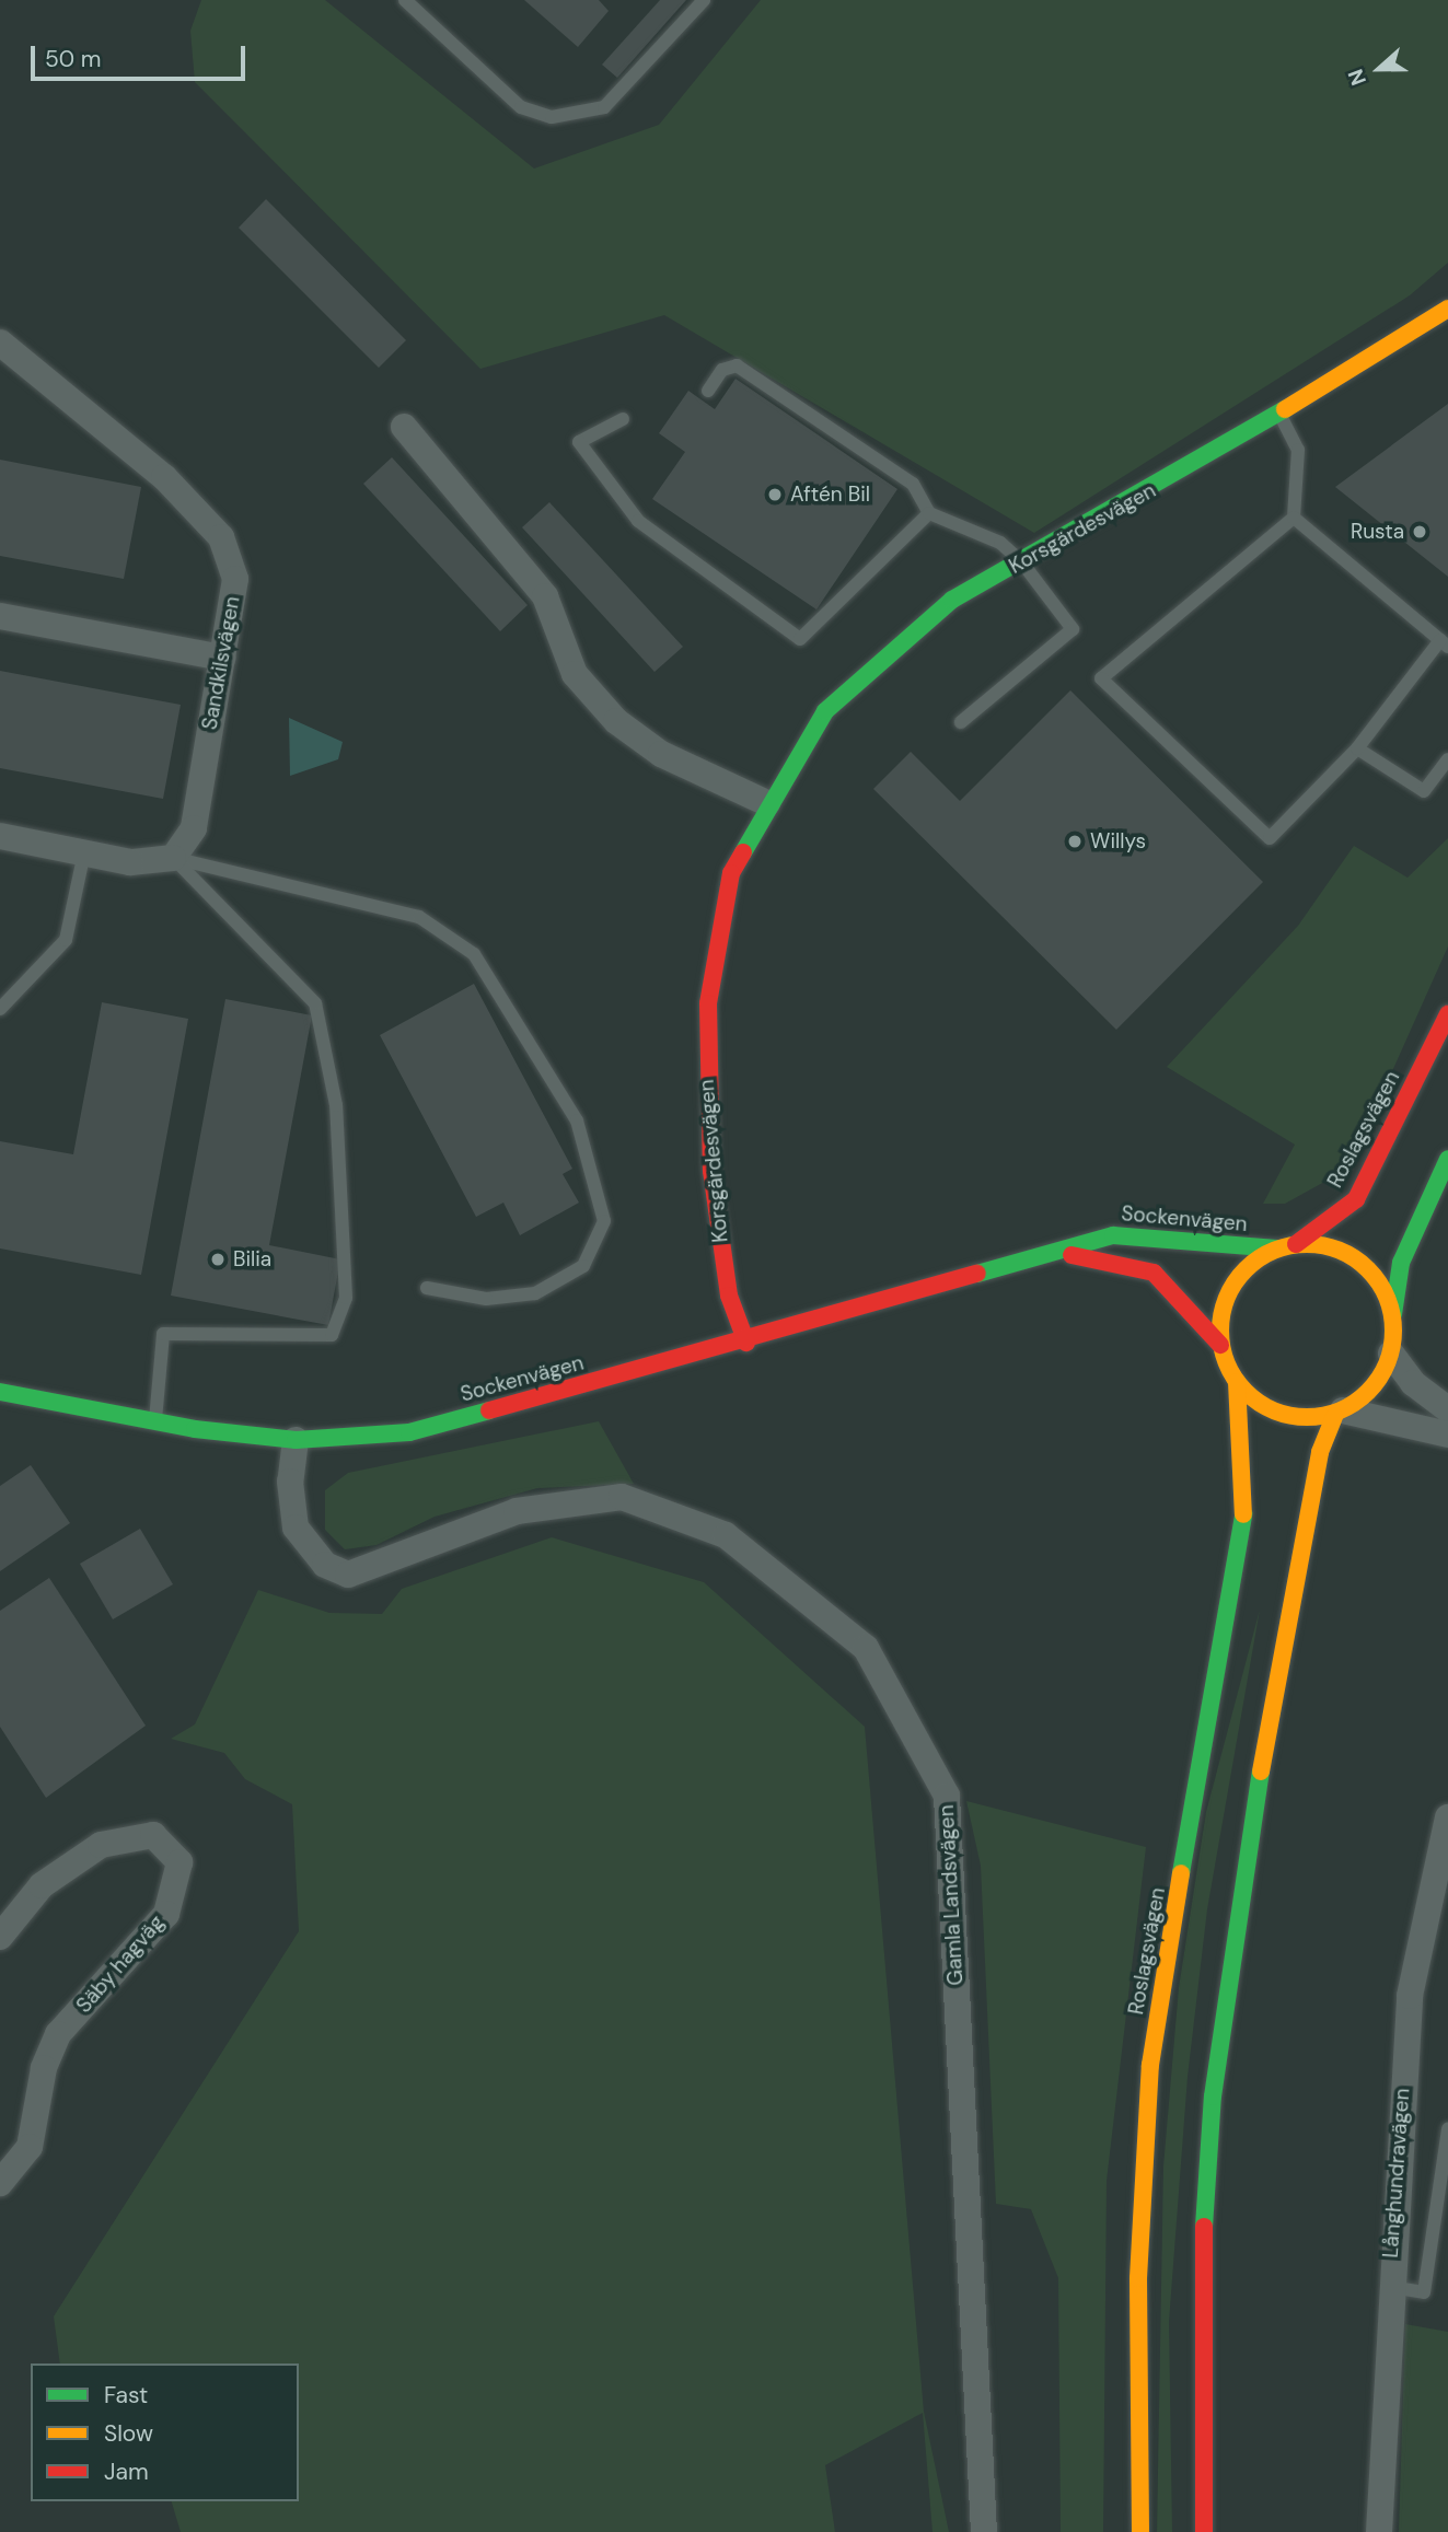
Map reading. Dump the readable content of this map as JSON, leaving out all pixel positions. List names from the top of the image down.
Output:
{
  "streets": {
    "main road": ["Korsgärdesvägen", "Roslagsvägen", "Sockenvägen"],
    "street": [
      "Sandkilsvägen",
      "Gamla Landsvägen",
      "Säby hagväg",
      "Långhundravägen"
    ]
  },
  "crossings": [
    ["Korsgärdesvägen", "Sockenvägen"],
    ["Roslagsvägen", "Sockenvägen"],
    ["Sockenvägen", "Gamla Landsvägen"]
  ],
  "places": [
    "Aftén Bil",
    "Rusta",
    "Willys",
    "Bilia"
  ],
  "legend": ["Fast", "Slow", "Jam"],
  "scale_bar": "50 m",
  "north": "left"
}
